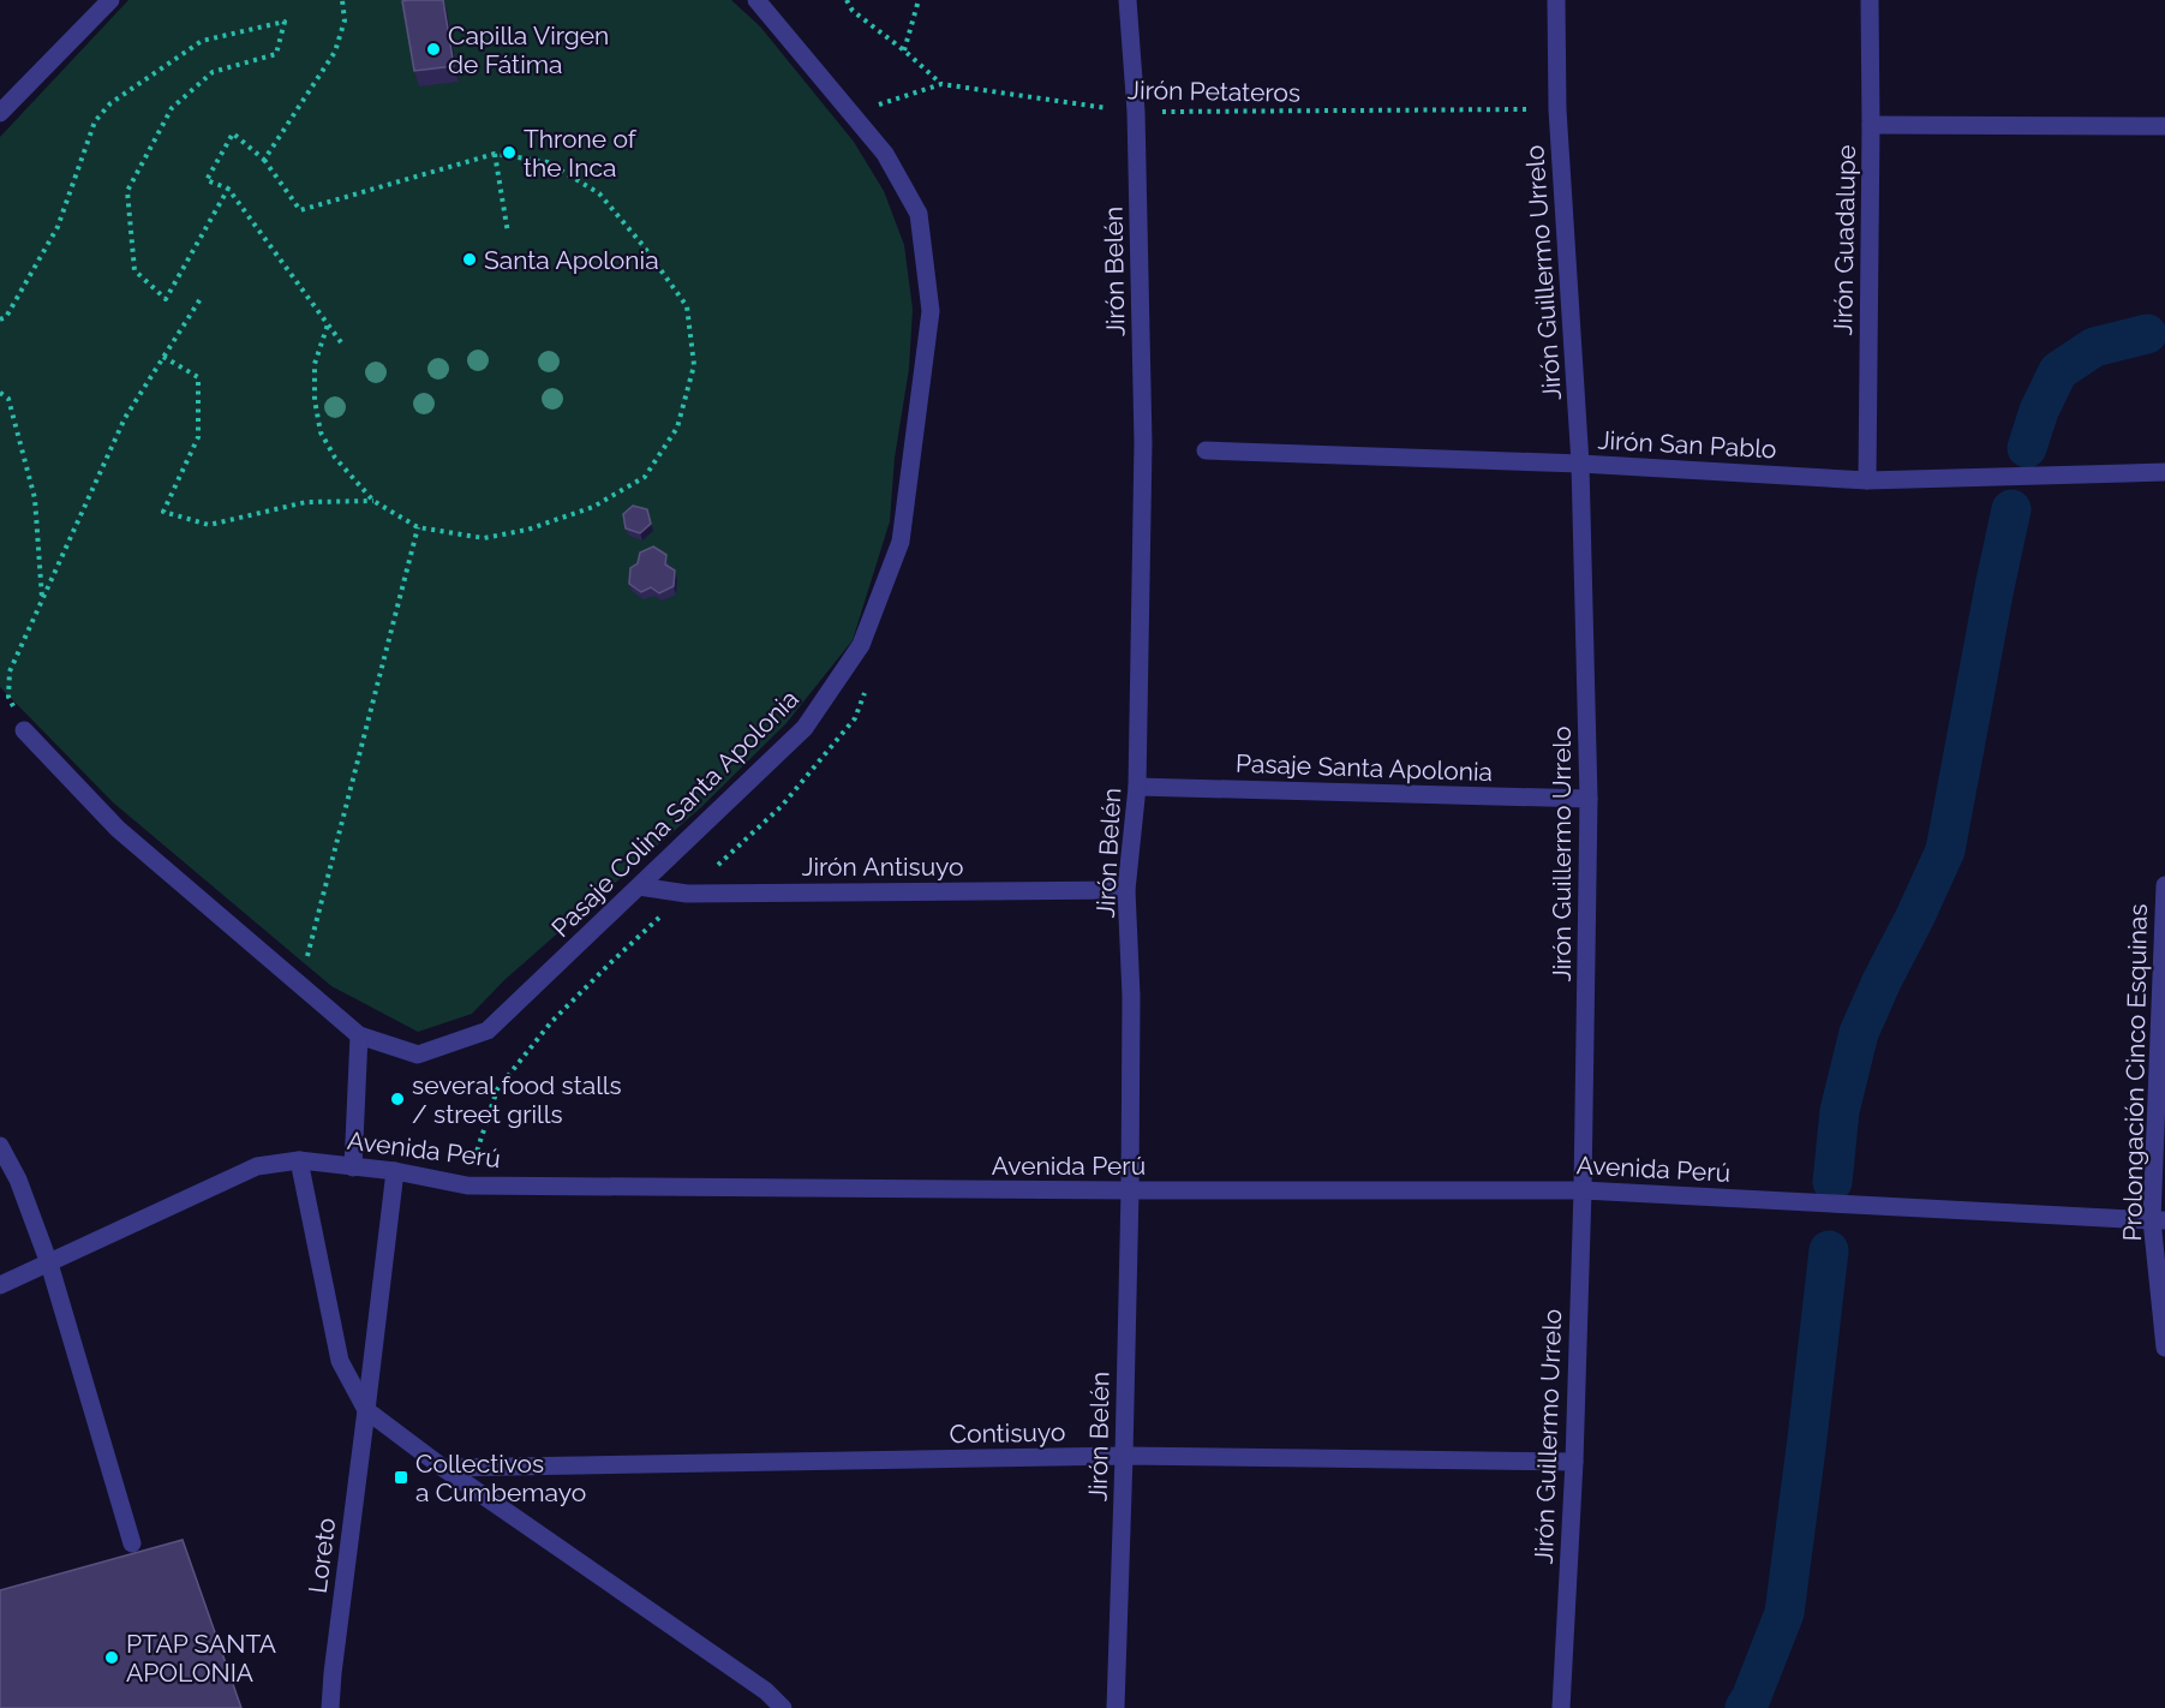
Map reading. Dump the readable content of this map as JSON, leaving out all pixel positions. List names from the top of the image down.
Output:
{
  "streets": {
    "street": [
      "Jirón Guadalupe",
      "Jirón Belén",
      "Jirón Guillermo Urrelo",
      "Jirón San Pablo",
      "Pasaje Santa Apolonia",
      "Pasaje Colina Santa Apolonia",
      "Jirón Antisuyo",
      "Prolongación Cinco Esquinas",
      "Avenida Perú",
      "Contisuyo",
      "Loreto"
    ],
    "path": ["Jirón Petateros"]
  },
  "crossings": [
    ["Jirón Petateros", "Jirón Belén"],
    ["Jirón Petateros", "Jirón Guillermo Urrelo"],
    ["Jirón Guadalupe", "Jirón San Pablo"],
    ["Jirón Belén", "Pasaje Santa Apolonia"],
    ["Jirón Belén", "Jirón Antisuyo"],
    ["Jirón Belén", "Avenida Perú"],
    ["Jirón Belén", "Contisuyo"],
    ["Jirón Guillermo Urrelo", "Jirón San Pablo"],
    ["Jirón Guillermo Urrelo", "Pasaje Santa Apolonia"],
    ["Jirón Guillermo Urrelo", "Avenida Perú"],
    ["Jirón Guillermo Urrelo", "Contisuyo"],
    ["Pasaje Colina Santa Apolonia", "Jirón Antisuyo"],
    ["Prolongación Cinco Esquinas", "Avenida Perú"],
    ["Avenida Perú", "Loreto"]
  ],
  "places": {
    "other": [
      "Capilla Virgen de Fátima",
      "Throne of the Inca",
      "Santa Apolonia",
      "several food stalls / street grills",
      "PTAP SANTA APOLONIA"
    ],
    "transit": ["Collectivos a Cumbemayo"]
  }
}
